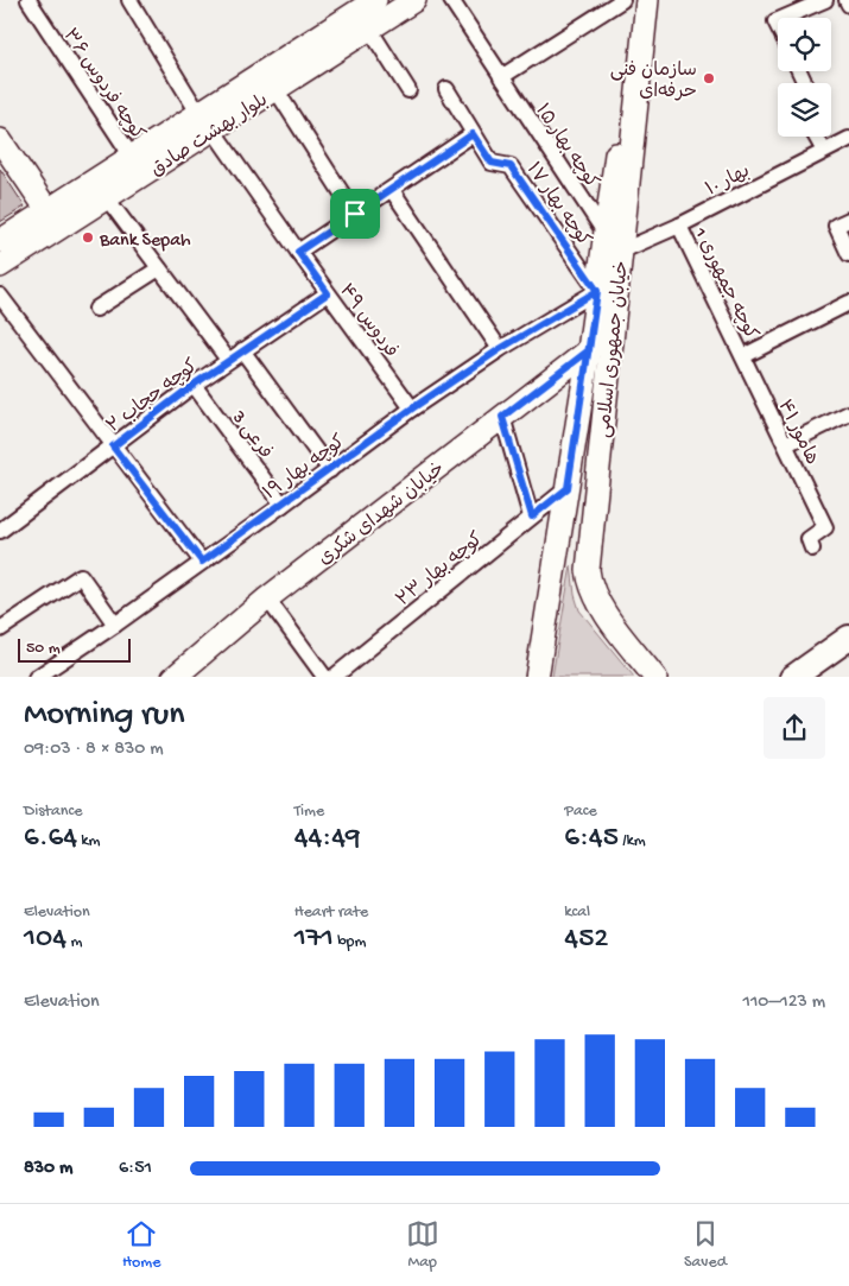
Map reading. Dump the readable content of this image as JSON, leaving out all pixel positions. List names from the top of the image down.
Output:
{
  "streets": {
    "street": [
      "کوچه فردوس ۳۶",
      "بلوار بهشت صادق",
      "کوچه بهار ۱۵",
      "بهار ۱۰",
      "کوچه بهار ۱۷",
      "کوچه جمهوری 1",
      "فردوس ۴۹",
      "خیابان جمهوری اسلامی",
      "کوچه حجاب ۲",
      "هامور ۴۱",
      "فرعی 3",
      "کوچه بهار ۱۹",
      "خیابان شهدای شکری",
      "کوچه بهار ۲۳"
    ]
  },
  "crossings": [
    ["کوچه فردوس ۳۶", "بلوار بهشت صادق"],
    ["بلوار بهشت صادق", "فردوس ۴۹"],
    ["کوچه بهار ۱۵", "خیابان جمهوری اسلامی"],
    ["بهار ۱۰", "کوچه جمهوری 1"],
    ["بهار ۱۰", "خیابان جمهوری اسلامی"],
    ["کوچه بهار ۱۷", "خیابان جمهوری اسلامی"],
    ["کوچه بهار ۱۷", "کوچه بهار ۱۹"],
    ["کوچه جمهوری 1", "هامور ۴۱"],
    ["فردوس ۴۹", "کوچه حجاب ۲"],
    ["فردوس ۴۹", "کوچه بهار ۱۹"],
    ["خیابان جمهوری اسلامی", "کوچه بهار ۱۹"],
    ["خیابان جمهوری اسلامی", "خیابان شهدای شکری"],
    ["خیابان جمهوری اسلامی", "کوچه بهار ۲۳"],
    ["کوچه حجاب ۲", "فرعی 3"],
    ["فرعی 3", "کوچه بهار ۱۹"]
  ],
  "places": ["سازمان فنی حرفه‌ای", "Bank Sepah"],
  "scale_bar": "50 m",
  "page": {
    "scale": "50 m",
    "heading": ["Morning run", "09:03 · 8 × 830 m"],
    "stats": [
      ["Distance", "6.64 km"],
      ["Time", "44:49"],
      ["Pace", "6:45 /km"],
      ["Elevation", "104 m"],
      ["Heart rate", "171 bpm"],
      ["kcal", "452"]
    ],
    "chart": ["Elevation", "110–123 m"],
    "list": [
      {
        "name": "830 m",
        "note": "6:51"
      }
    ],
    "tabs": ["Home", "Map", "Saved"]
  }
}
